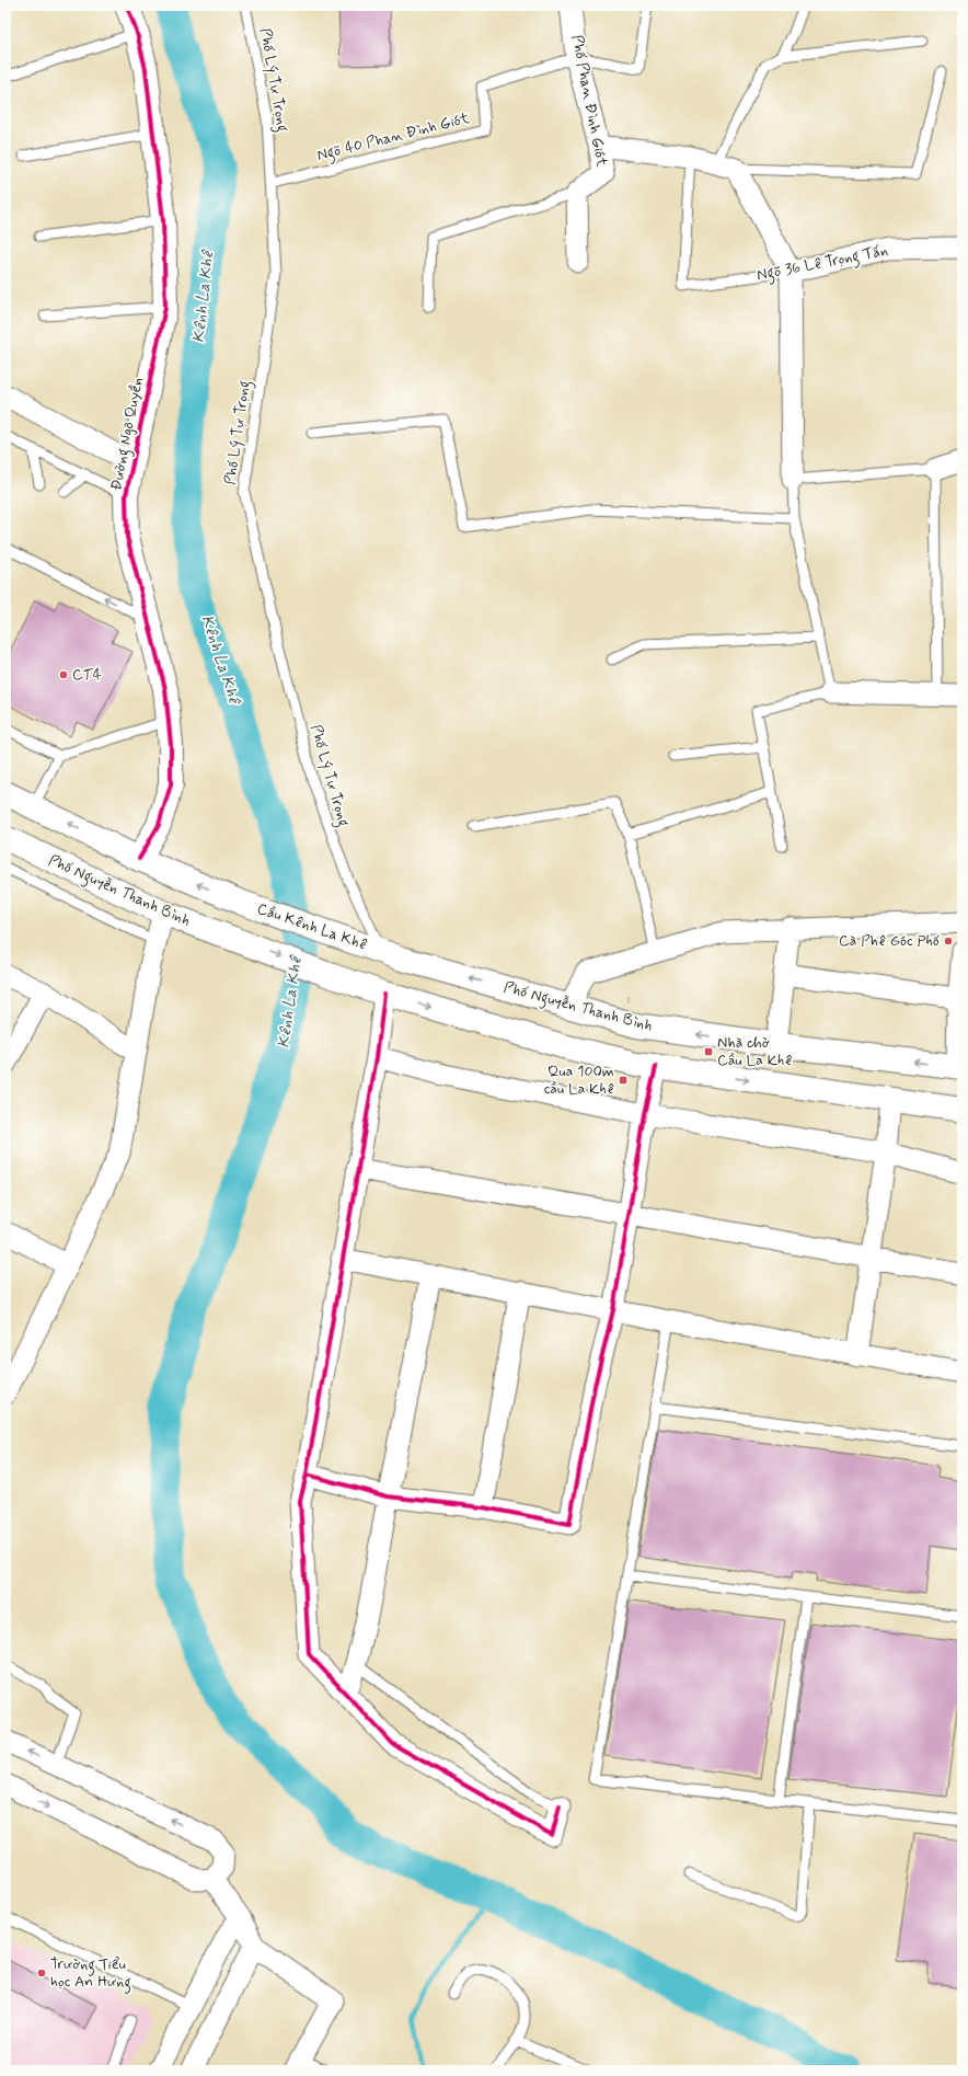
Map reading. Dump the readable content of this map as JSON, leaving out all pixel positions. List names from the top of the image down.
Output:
{
  "streets": {
    "main road": ["Đường Ngô Quyền", "Phố Nguyễn Thanh Bình", "Cầu Kênh La Khê"],
    "street": ["Phố Phan Đình Giót", "Ngõ 36 Lê Trọng Tấn"],
    "lane": ["Phố Lý Tự Trọng", "Ngõ 40 Phan Đình Giót"]
  },
  "crossings": [
    ["Phố Lý Tự Trọng", "Ngõ 40 Phan Đình Giót"],
    ["Phố Lý Tự Trọng", "Phố Nguyễn Thanh Bình"],
    ["Phố Lý Tự Trọng", "Cầu Kênh La Khê"],
    ["Phố Phan Đình Giót", "Ngõ 40 Phan Đình Giót"],
    ["Đường Ngô Quyền", "Cầu Kênh La Khê"],
    ["Phố Nguyễn Thanh Bình", "Cầu Kênh La Khê"]
  ],
  "one_way": ["Cầu Kênh La Khê"],
  "water": ["Kênh La Khê"],
  "places": {
    "other": ["CT4", "Cà Phê Góc Phố", "Trường Tiểu học An Hưng"],
    "transit": ["Nhà chờ Cầu La Khê", "Qua 100m cầu La Khê"]
  }
}
